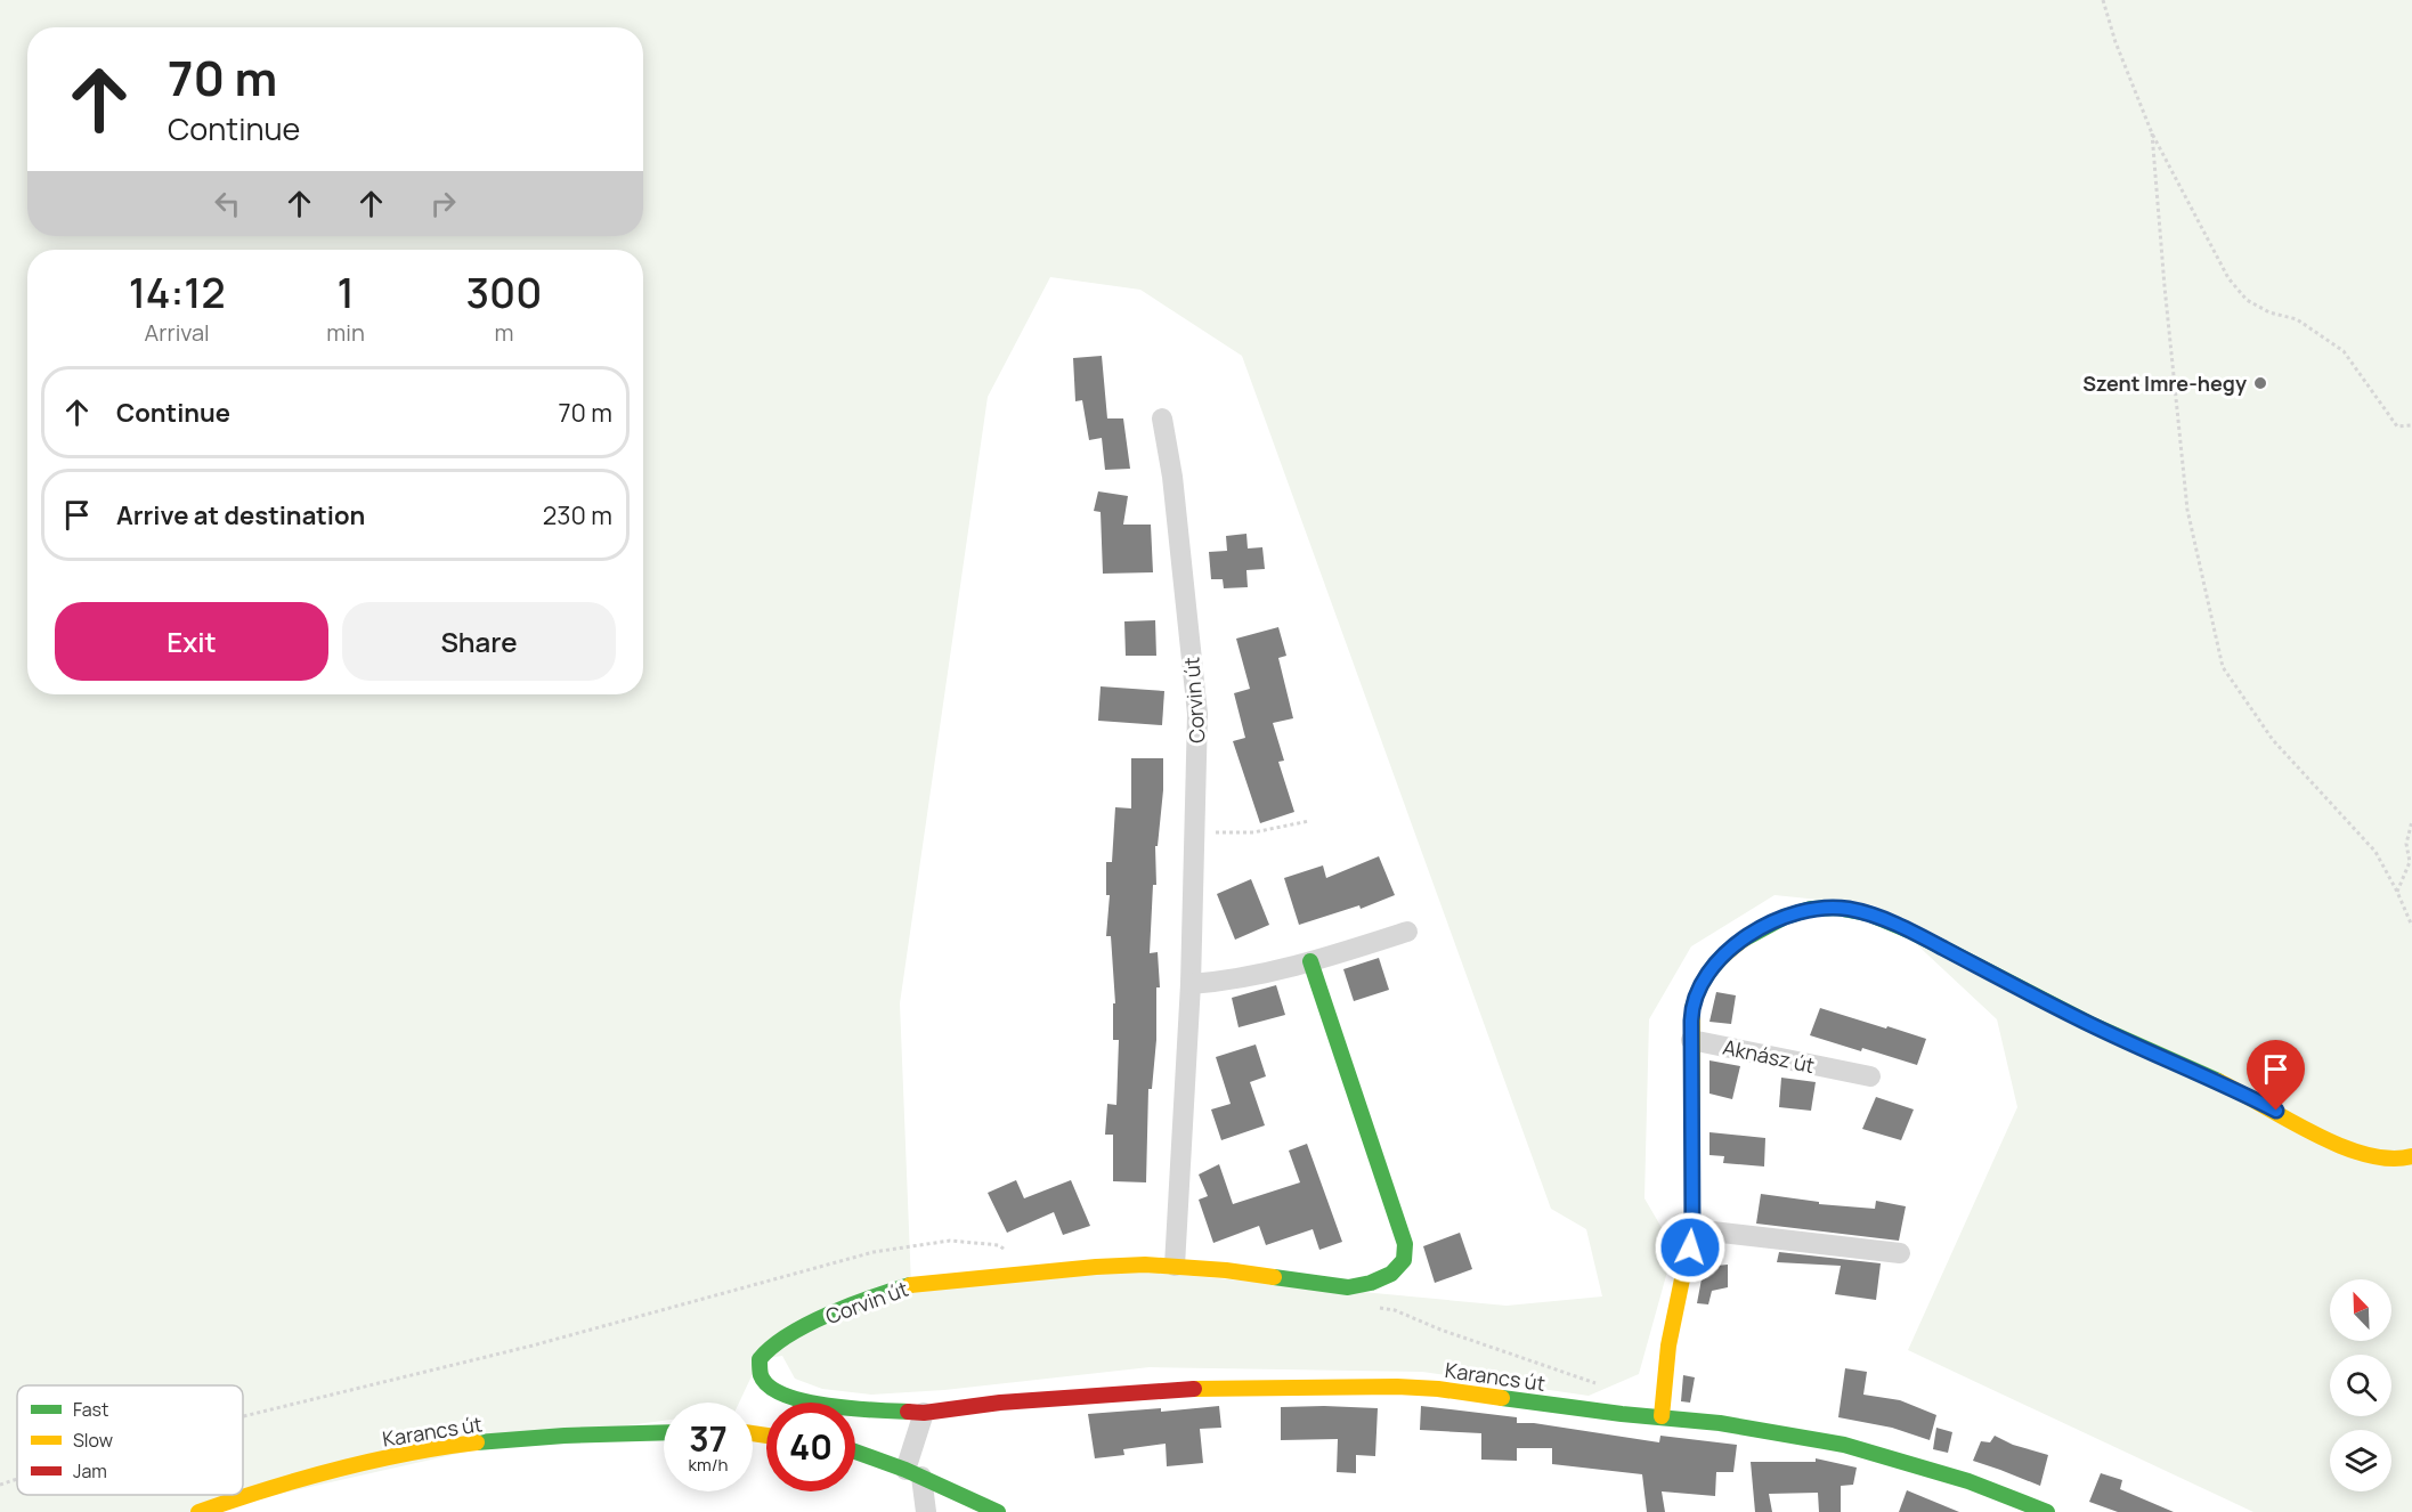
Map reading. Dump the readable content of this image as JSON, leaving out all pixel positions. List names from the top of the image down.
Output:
{
  "streets": {
    "street": ["Corvin út", "Aknász út", "Karancs út"]
  },
  "crossings": [
    ["Corvin út", "Karancs út"],
    ["Aknász út", "Karancs út"]
  ],
  "places": ["Szent Imre-hegy"],
  "legend": ["Fast", "Slow", "Jam"],
  "north": "top left",
  "page": {
    "turn": ["70 m", "Continue"],
    "eta": [
      "14:12",
      "Arrival",
      "1",
      "min",
      "300",
      "m"
    ],
    "list": [
      {
        "name": "Continue",
        "value": "70 m"
      },
      {
        "name": "Arrive at destination",
        "value": "230 m"
      }
    ],
    "buttons": ["Exit", "Share"],
    "speed": "37 km/h",
    "limit": "40"
  }
}
